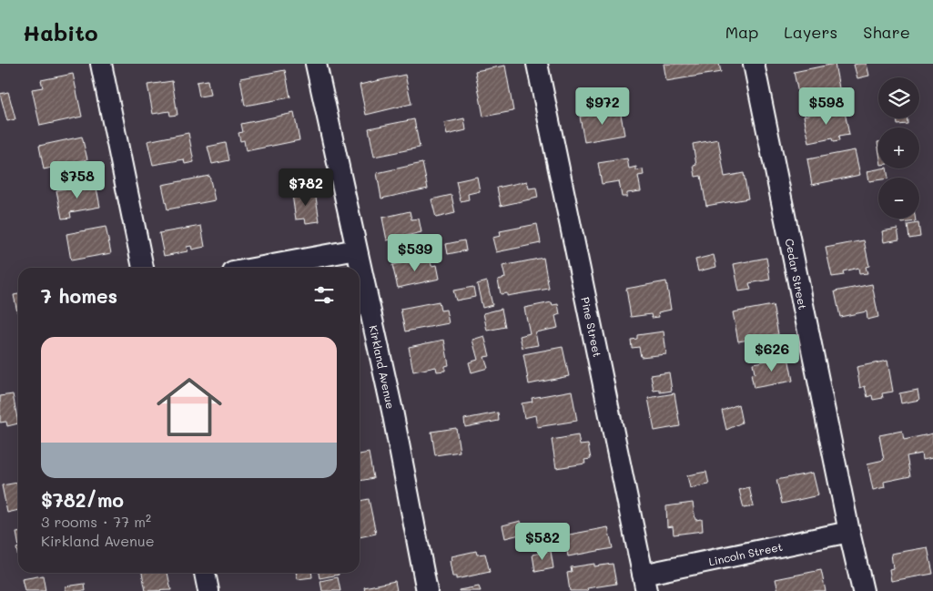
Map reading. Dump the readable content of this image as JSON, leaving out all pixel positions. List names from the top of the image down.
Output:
{
  "streets": {
    "street": [
      "Cedar Street",
      "Pine Street",
      "Kirkland Avenue",
      "Lincoln Street"
    ]
  },
  "crossings": [
    ["Cedar Street", "Lincoln Street"],
    ["Pine Street", "Lincoln Street"]
  ],
  "page": {
    "header": "Habito",
    "nav": ["Map", "Layers", "Share"],
    "map_buttons": ["+", "−"],
    "price": [
      "$972",
      "$598",
      "$758",
      "$782",
      "$539",
      "$626",
      "$582"
    ],
    "heading": "7 homes",
    "list": [
      {
        "name": "$782/mo",
        "note": "3 rooms · 77 m² · Kirkland Avenue"
      }
    ]
  }
}
